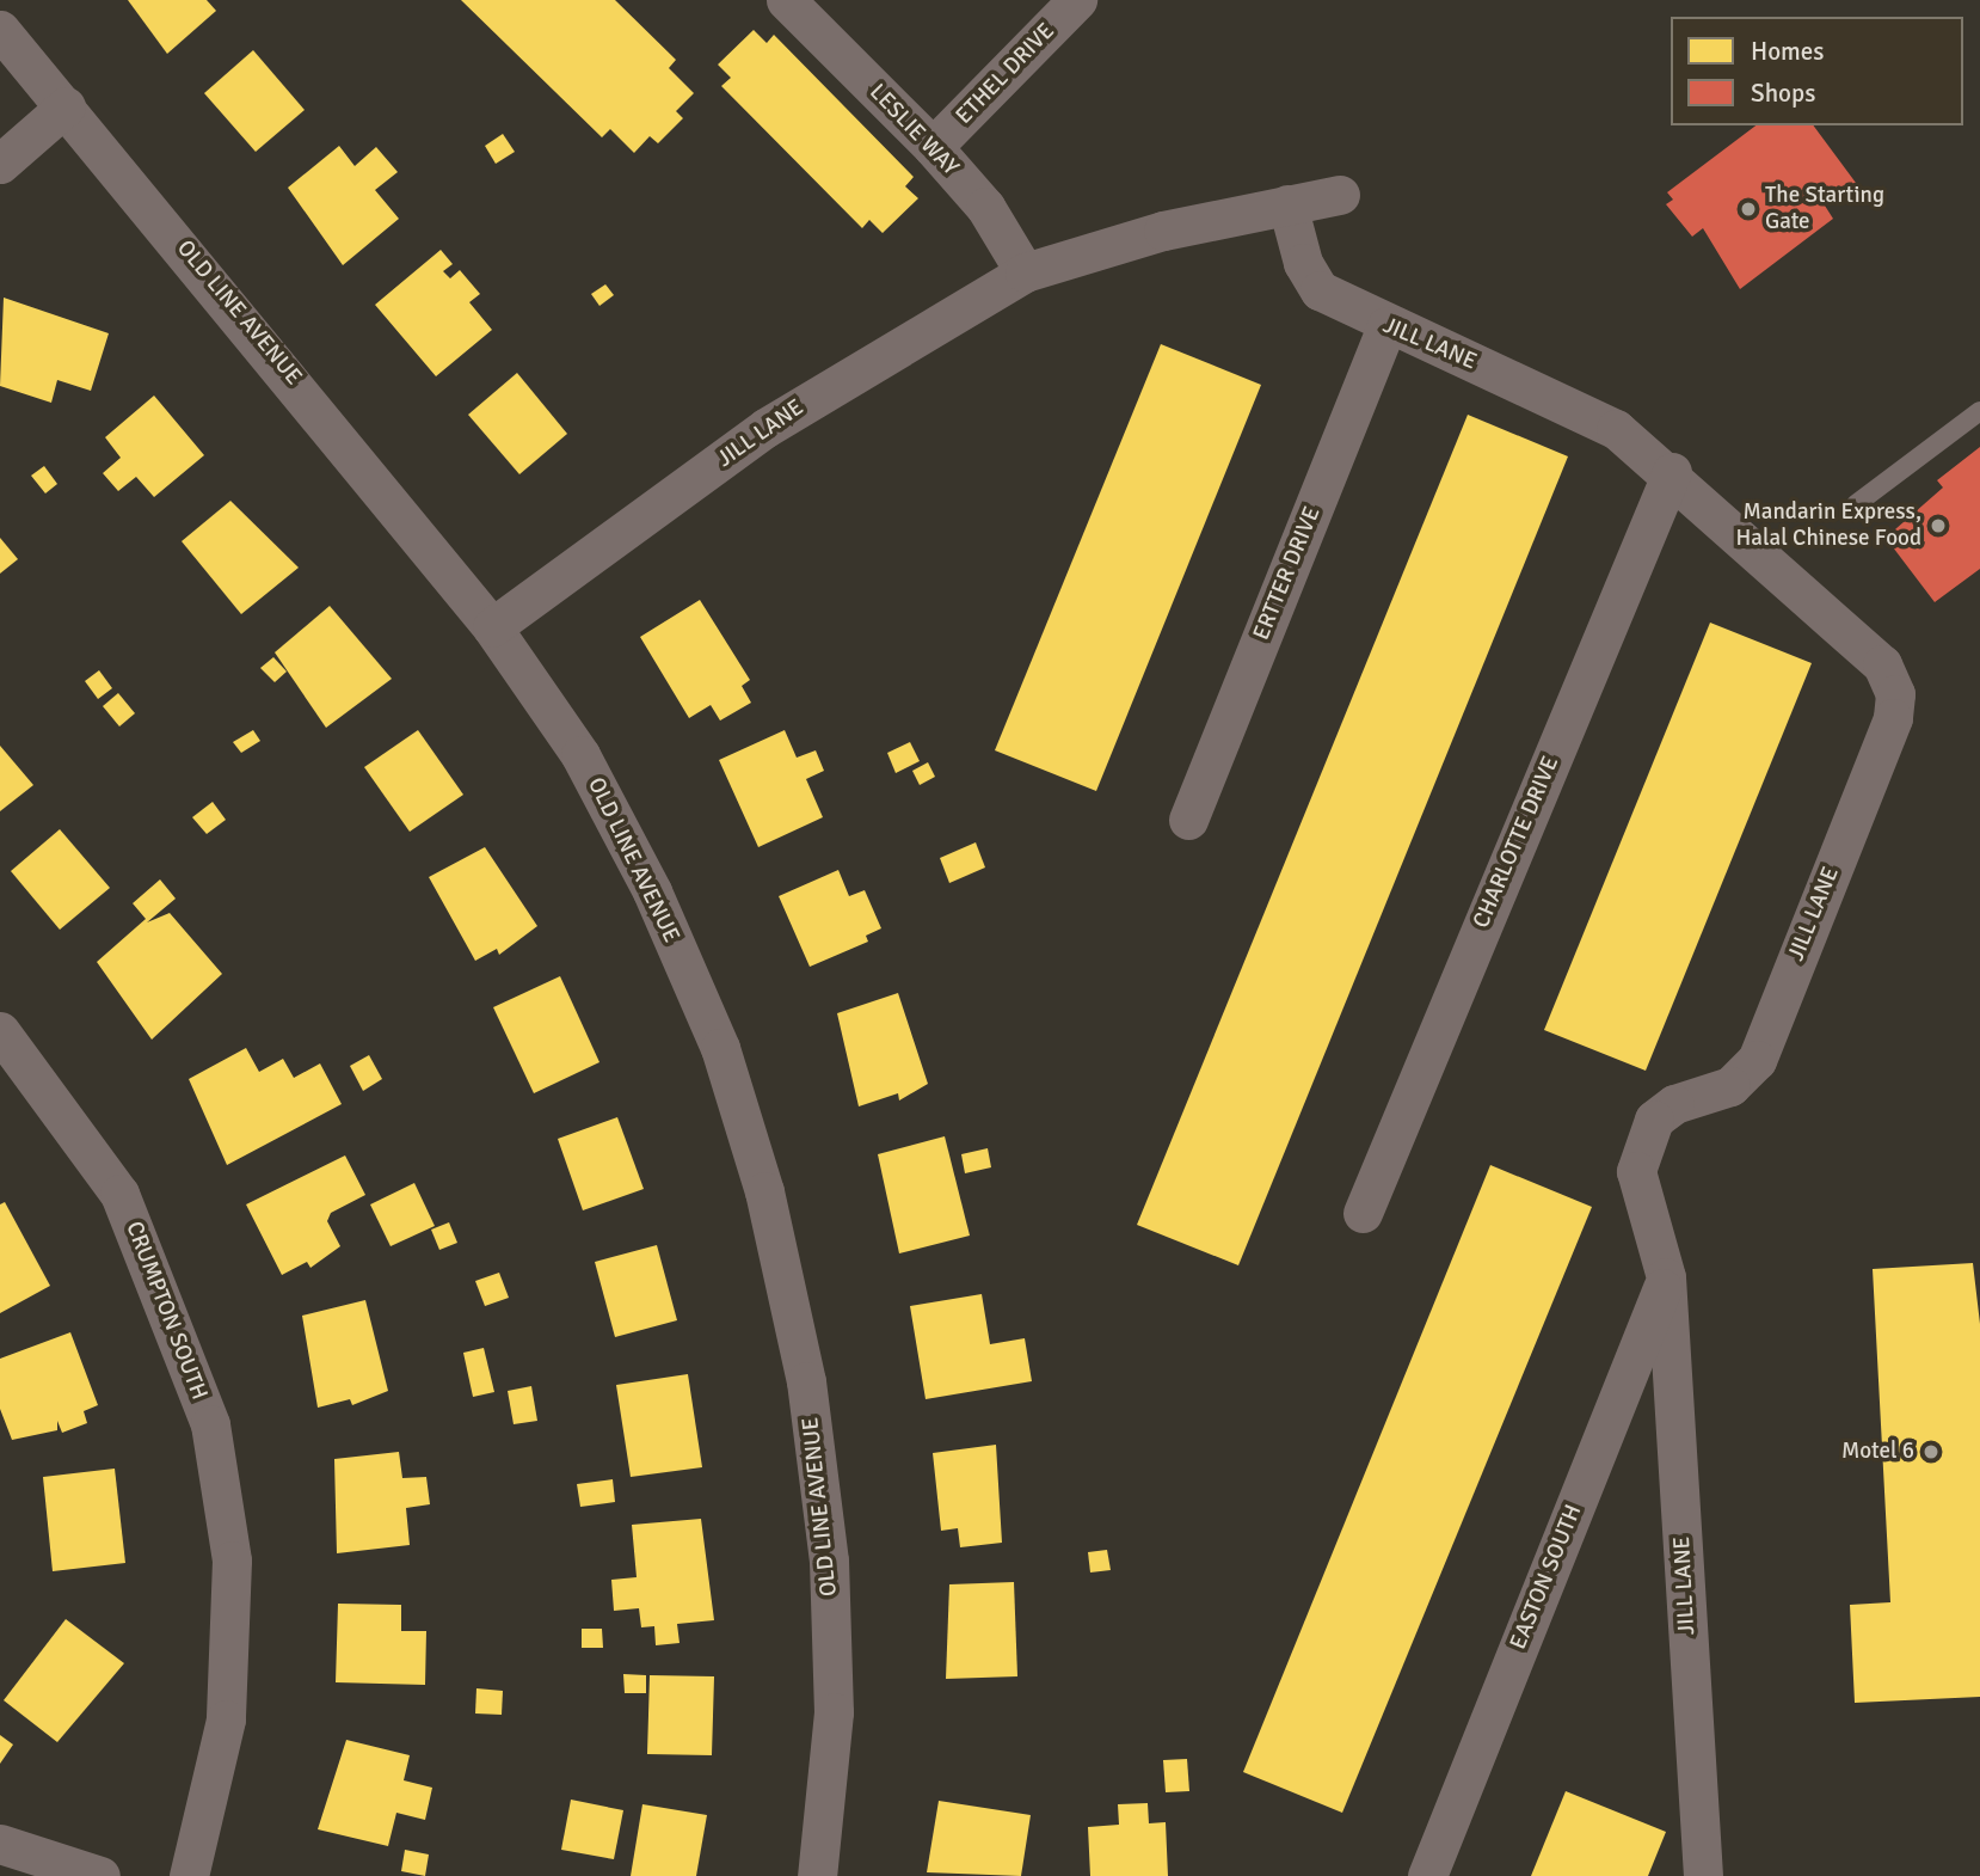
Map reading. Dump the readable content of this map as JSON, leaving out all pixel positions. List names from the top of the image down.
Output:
{
  "streets": {
    "street": [
      "ETHEL DRIVE",
      "LESLIE WAY",
      "OLD LINE AVENUE",
      "JILL LANE",
      "ERTTER DRIVE",
      "CHARLOTTE DRIVE",
      "CRUMPTON SOUTH",
      "EASTON SOUTH"
    ]
  },
  "crossings": [
    ["ETHEL DRIVE", "LESLIE WAY"],
    ["LESLIE WAY", "JILL LANE"],
    ["OLD LINE AVENUE", "JILL LANE"],
    ["JILL LANE", "ERTTER DRIVE"],
    ["JILL LANE", "CHARLOTTE DRIVE"],
    ["JILL LANE", "EASTON SOUTH"]
  ],
  "places": ["The Starting Gate", "Mandarin Express, Halal Chinese Food", "Motel 6"],
  "legend": ["Homes", "Shops"]
}
